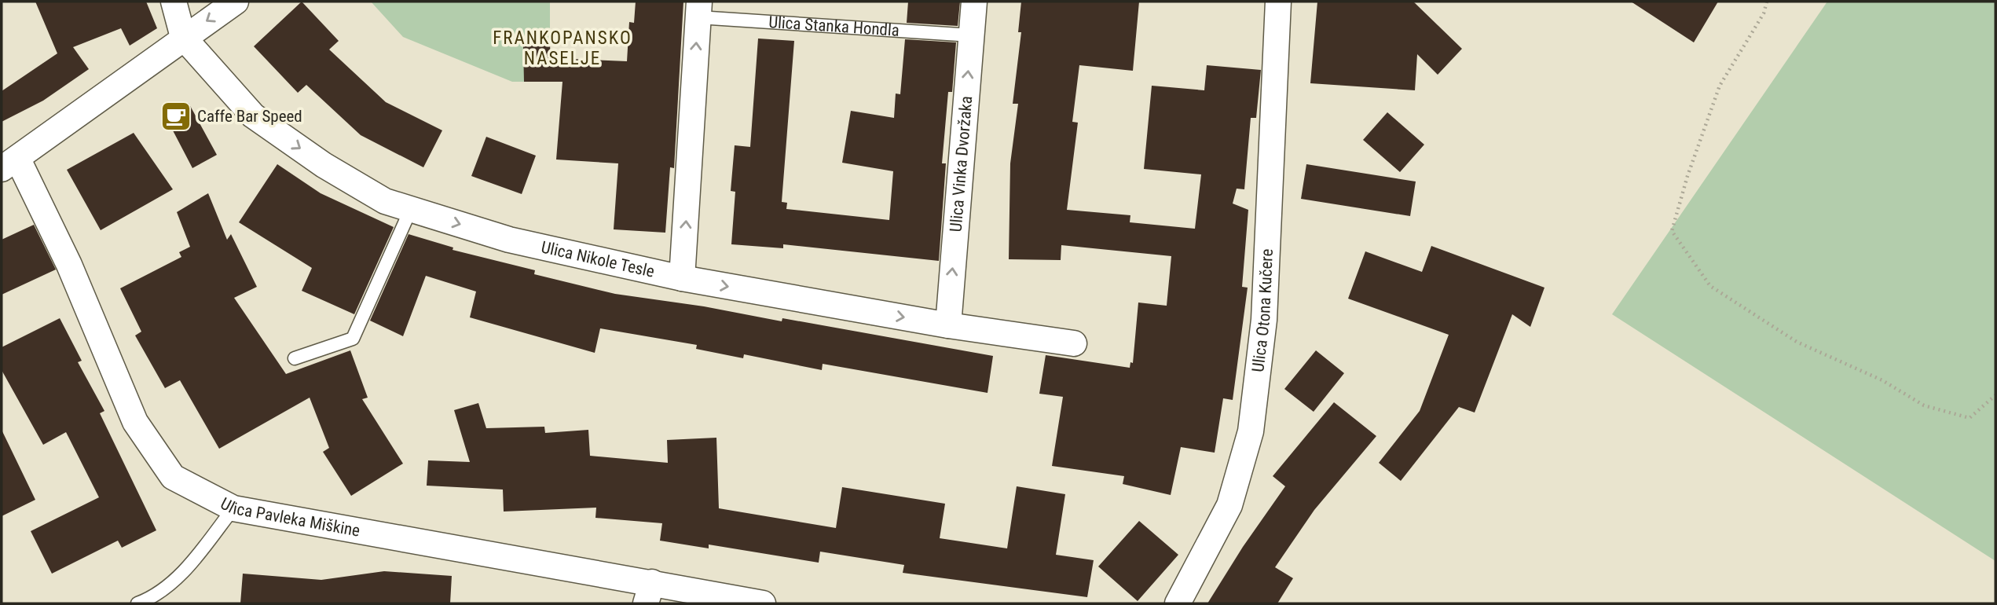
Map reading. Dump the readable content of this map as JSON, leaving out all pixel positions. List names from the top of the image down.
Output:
{
  "streets": {
    "street": [
      "Ulica Stanka Hondla",
      "Ulica Vinka Dvoržaka",
      "Ulica Nikole Tesle",
      "Ulica Otona Kučere",
      "Ulica Pavleka Miškine"
    ]
  },
  "crossings": [
    ["Ulica Stanka Hondla", "Ulica Vinka Dvoržaka"],
    ["Ulica Stanka Hondla", "Ulica Nikole Tesle"],
    ["Ulica Vinka Dvoržaka", "Ulica Nikole Tesle"]
  ],
  "one_way": ["Ulica Stanka Hondla", "Ulica Vinka Dvoržaka", "Ulica Nikole Tesle"],
  "districts": ["FRANKOPANSKO NASELJE"],
  "places": {
    "cafe": ["Caffe Bar Speed"]
  }
}
